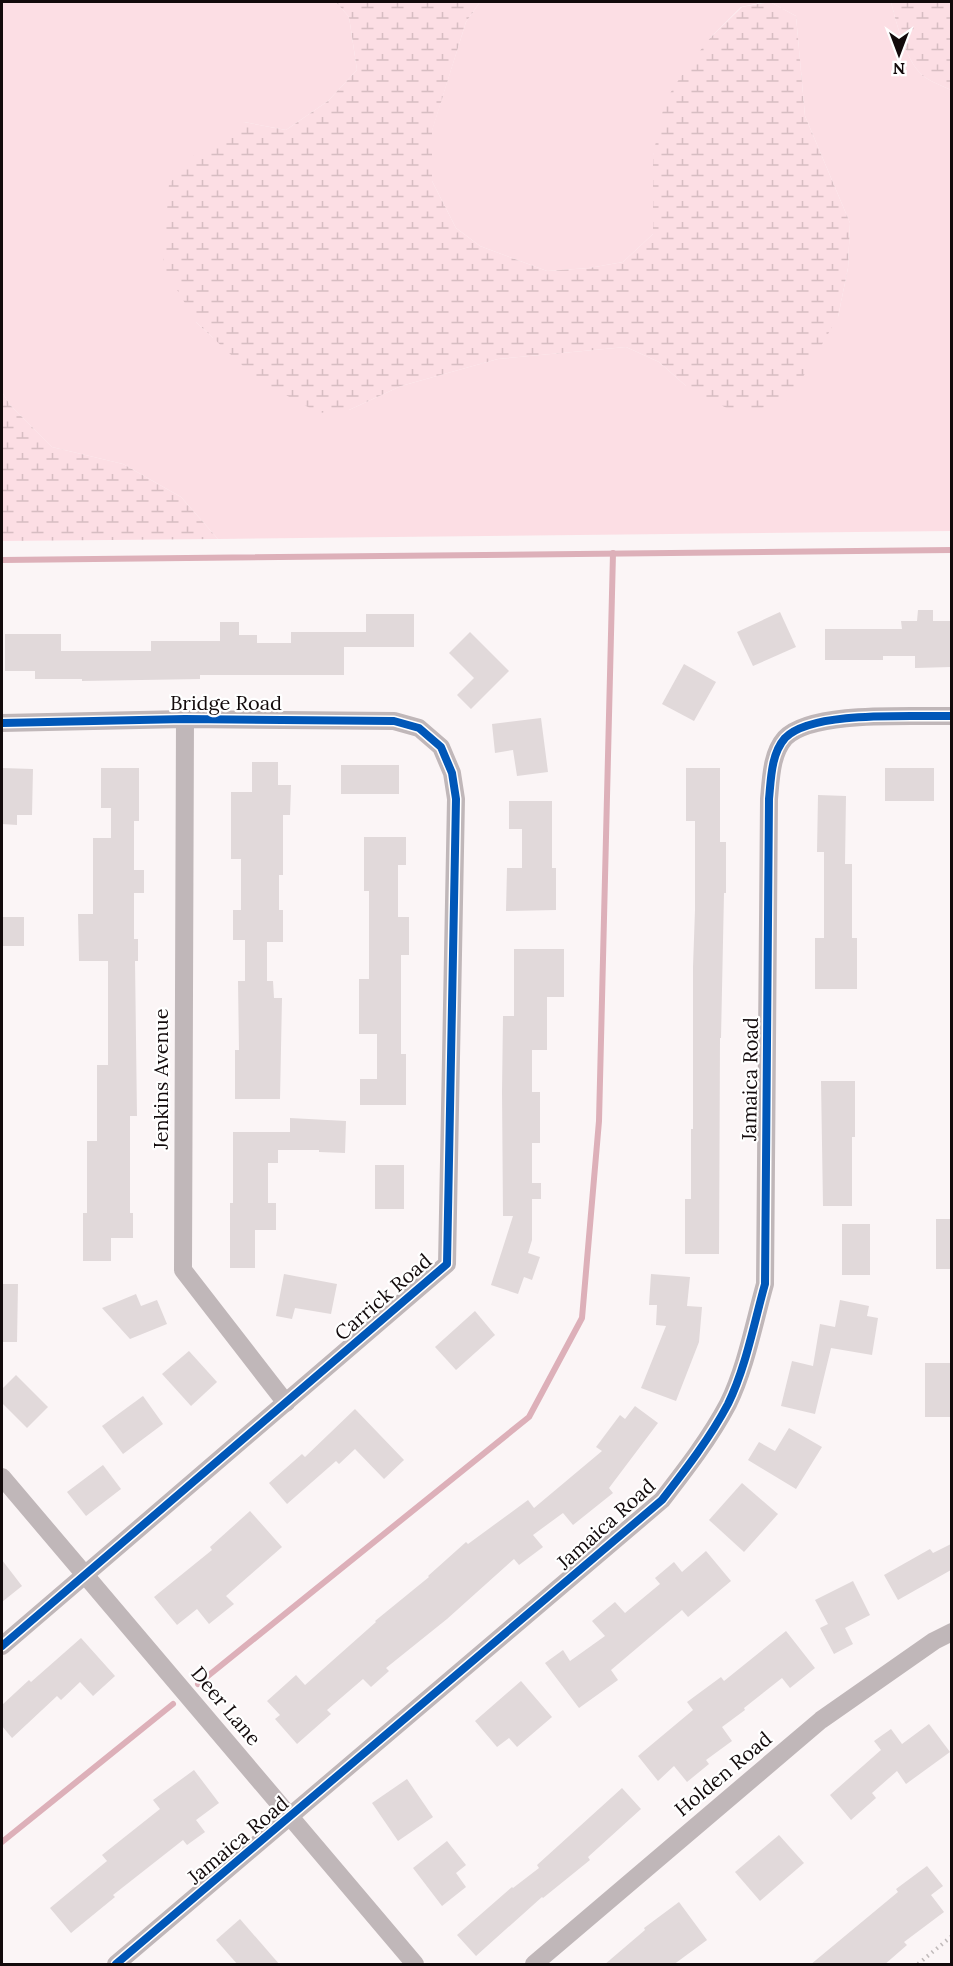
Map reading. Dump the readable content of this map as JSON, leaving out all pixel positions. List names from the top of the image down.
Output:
{
  "streets": {
    "street": [
      "Bridge Road",
      "Jenkins Avenue",
      "Jamaica Road",
      "Carrick Road",
      "Deer Lane",
      "Holden Road"
    ]
  },
  "crossings": [
    ["Bridge Road", "Jenkins Avenue"],
    ["Bridge Road", "Carrick Road"],
    ["Jenkins Avenue", "Carrick Road"],
    ["Jamaica Road", "Deer Lane"],
    ["Carrick Road", "Deer Lane"]
  ],
  "north": "bottom"
}
